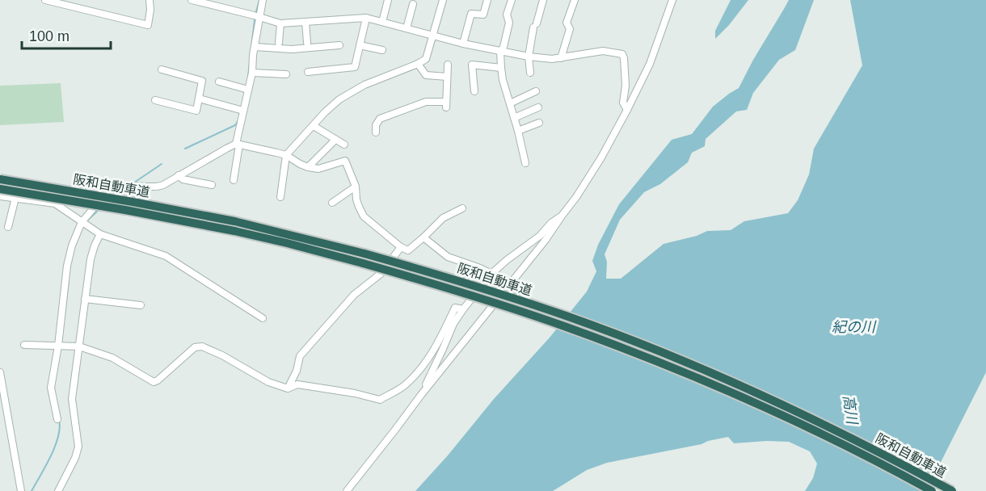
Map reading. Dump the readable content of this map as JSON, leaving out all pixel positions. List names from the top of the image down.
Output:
{
  "streets": {
    "highway": ["阪和自動車道"]
  },
  "water": ["紀の川", "高川"],
  "scale_bar": "100 m"
}
